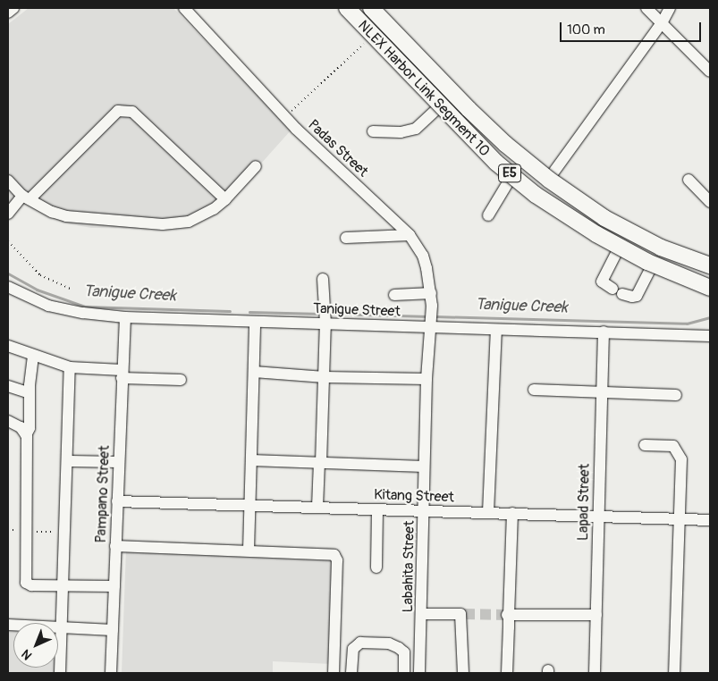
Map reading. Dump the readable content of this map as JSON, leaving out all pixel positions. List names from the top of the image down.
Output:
{
  "streets": {
    "highway": ["NLEX Harbor Link Segment 10", "E5"],
    "street": [
      "Padas Street",
      "Tanigue Street",
      "Pampano Street",
      "Kitang Street",
      "Lapad Street",
      "Labahita Street"
    ]
  },
  "crossings": [
    ["Padas Street", "Tanigue Street"],
    ["Padas Street", "Labahita Street"],
    ["Tanigue Street", "Pampano Street"],
    ["Tanigue Street", "Lapad Street"],
    ["Tanigue Street", "Labahita Street"],
    ["Pampano Street", "Kitang Street"],
    ["Kitang Street", "Lapad Street"],
    ["Kitang Street", "Labahita Street"]
  ],
  "water": ["Tanigue Creek"],
  "scale_bar": "100 m",
  "north": "bottom left"
}
